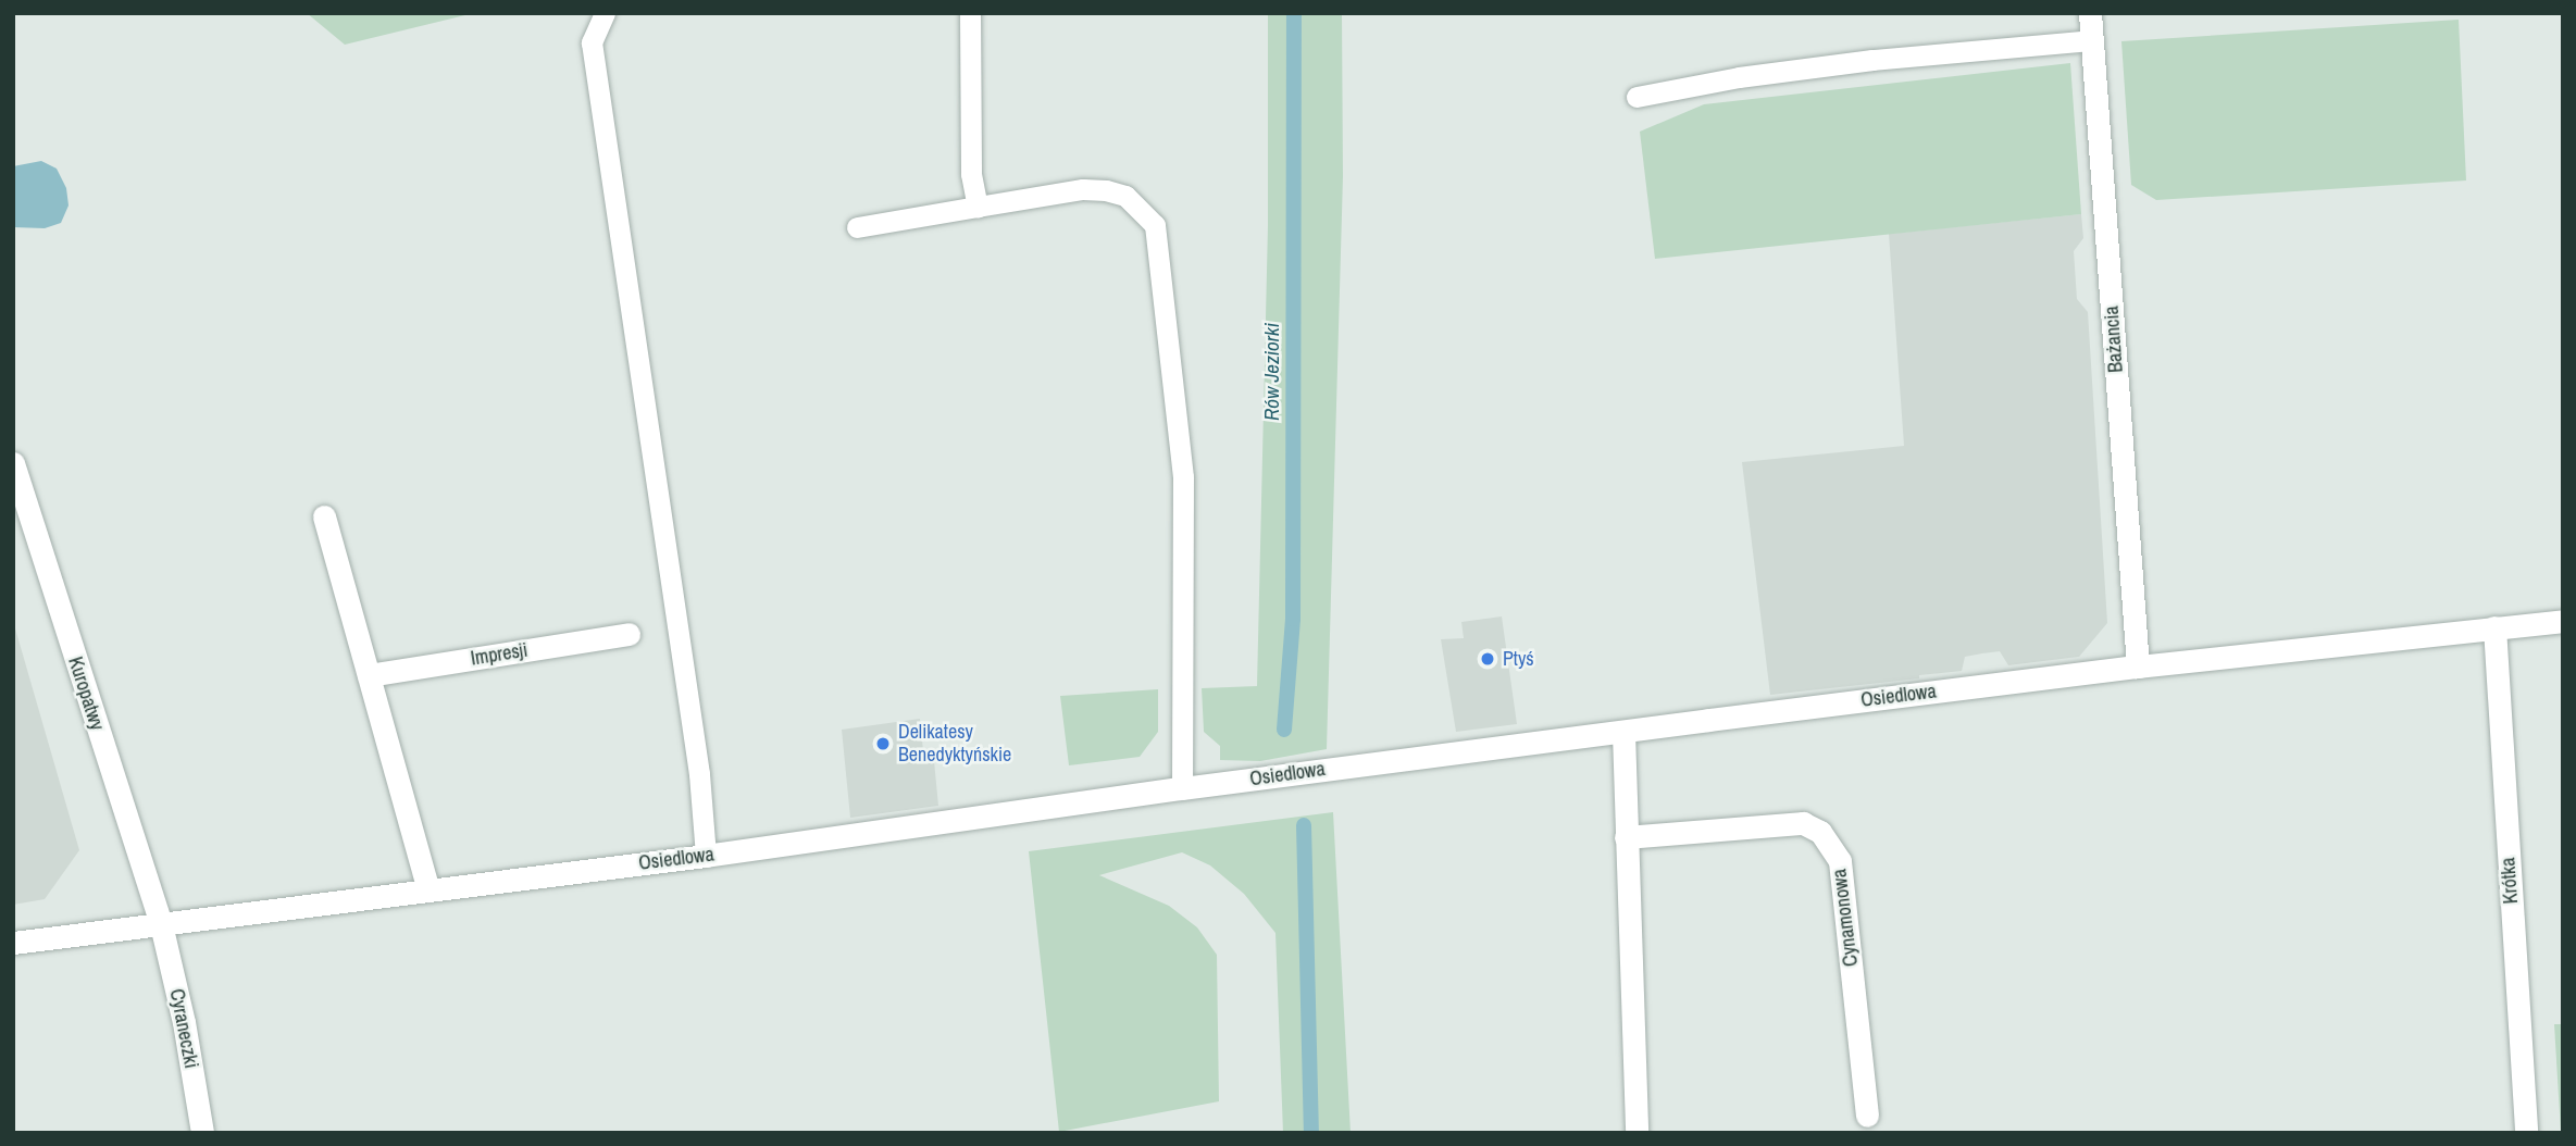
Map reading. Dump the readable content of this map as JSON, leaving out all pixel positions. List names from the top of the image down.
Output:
{
  "streets": {
    "street": [
      "Bażancia",
      "Impresji",
      "Kuropatwy",
      "Osiedlowa",
      "Krótka",
      "Cynamonowa",
      "Cyraneczki"
    ]
  },
  "crossings": [
    ["Bażancia", "Osiedlowa"],
    ["Kuropatwy", "Osiedlowa"],
    ["Kuropatwy", "Cyraneczki"],
    ["Osiedlowa", "Krótka"],
    ["Osiedlowa", "Cyraneczki"]
  ],
  "water": ["Rów Jeziorki"],
  "places": ["Ptyś", "Delikatesy Benedyktyńskie"]
}
